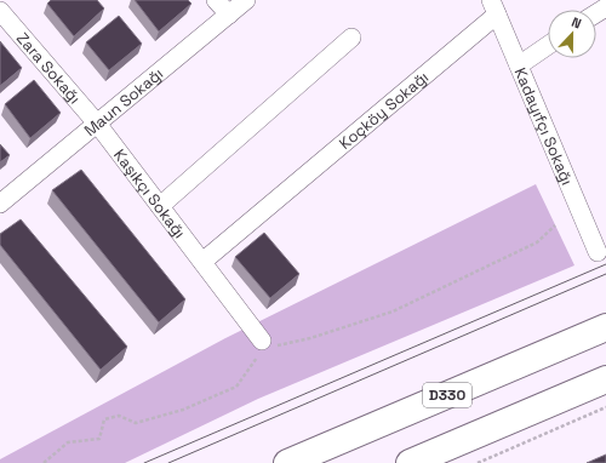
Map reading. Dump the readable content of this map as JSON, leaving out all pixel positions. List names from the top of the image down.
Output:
{
  "streets": {
    "highway": ["D330"],
    "street": [
      "Zara Sokağı",
      "Maun Sokağı",
      "Koçköy Sokağı",
      "Kadayıfçı Sokağı",
      "Kaşıkçı Sokağı"
    ]
  },
  "crossings": [
    ["Zara Sokağı", "Maun Sokağı"],
    ["Zara Sokağı", "Kaşıkçı Sokağı"],
    ["Maun Sokağı", "Kaşıkçı Sokağı"],
    ["Koçköy Sokağı", "Kadayıfçı Sokağı"],
    ["Koçköy Sokağı", "Kaşıkçı Sokağı"]
  ],
  "north": "top"
}
